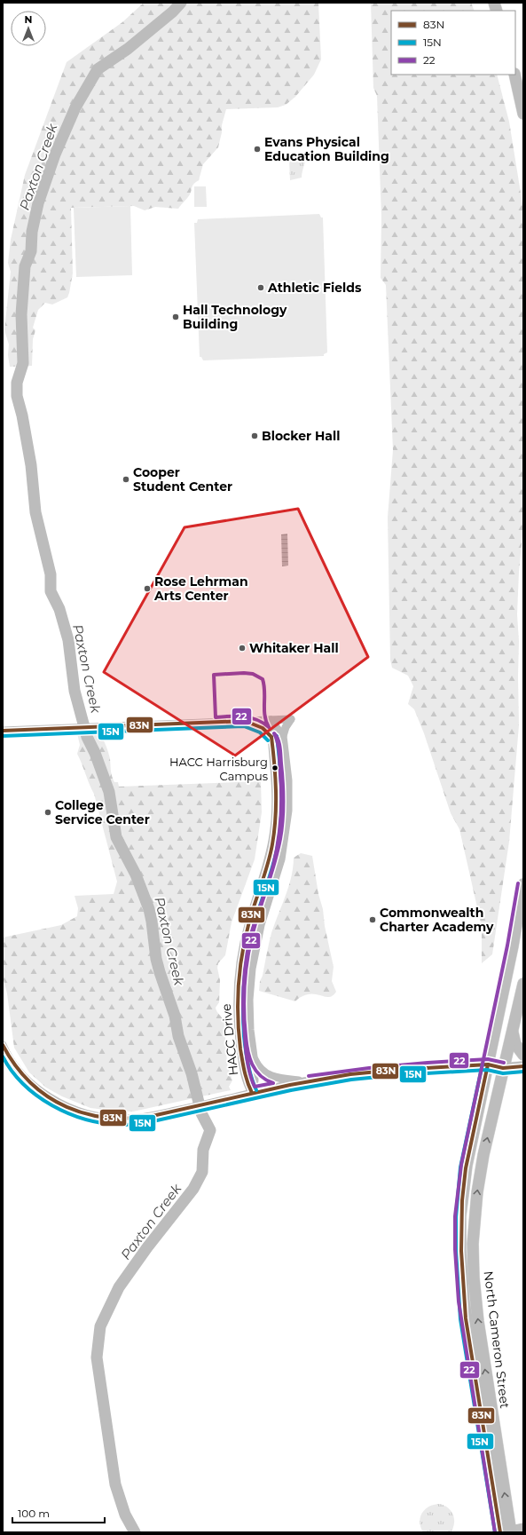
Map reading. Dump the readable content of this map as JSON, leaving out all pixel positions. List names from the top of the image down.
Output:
{
  "streets": {
    "highway": ["North Cameron Street"],
    "street": ["HACC Drive"]
  },
  "water": ["Paxton Creek"],
  "places": [
    "Evans Physical Education Building",
    "Athletic Fields",
    "Hall Technology Building",
    "Blocker Hall",
    "Cooper Student Center",
    "Rose Lehrman Arts Center",
    "Whitaker Hall",
    "HACC Harrisburg Campus",
    "College Service Center",
    "Commonwealth Charter Academy"
  ],
  "lines": ["transit line 22", "transit line 83N", "transit line 15N"],
  "legend": ["83N", "15N", "22"],
  "scale_bar": "100 m",
  "north": "top"
}
